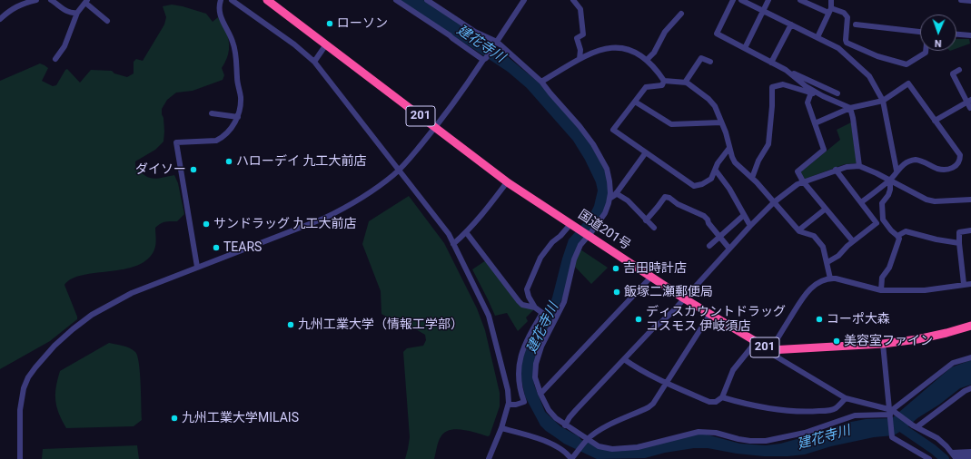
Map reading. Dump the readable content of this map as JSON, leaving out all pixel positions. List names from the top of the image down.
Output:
{
  "streets": {
    "highway": ["201", "国道201号"]
  },
  "crossings": [
    ["201", "国道201号"]
  ],
  "water": ["建花寺川"],
  "places": [
    "ローソン",
    "ハローデイ 九工大前店",
    "ダイソー",
    "サンドラッグ 九工大前店",
    "TEARS",
    "吉田時計店",
    "飯塚二瀬郵便局",
    "ディスカウントドラッグ コスモス 伊岐須店",
    "コーポ大森",
    "九州工業大学（情報工学部）",
    "美容室ファイン",
    "九州工業大学MILAIS"
  ],
  "north": "bottom"
}
